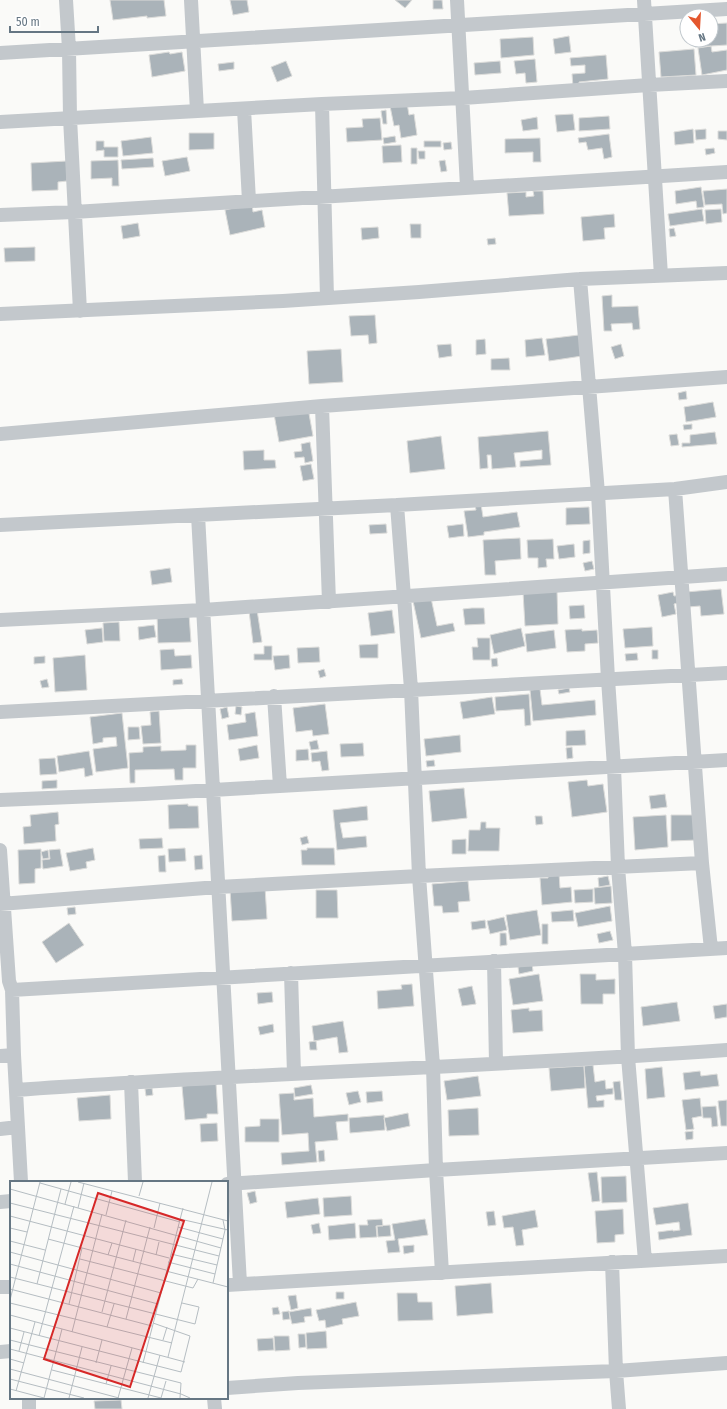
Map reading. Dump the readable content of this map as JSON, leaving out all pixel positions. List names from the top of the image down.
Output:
{
  "scale_bar": "50 m",
  "north": "bottom"
}
